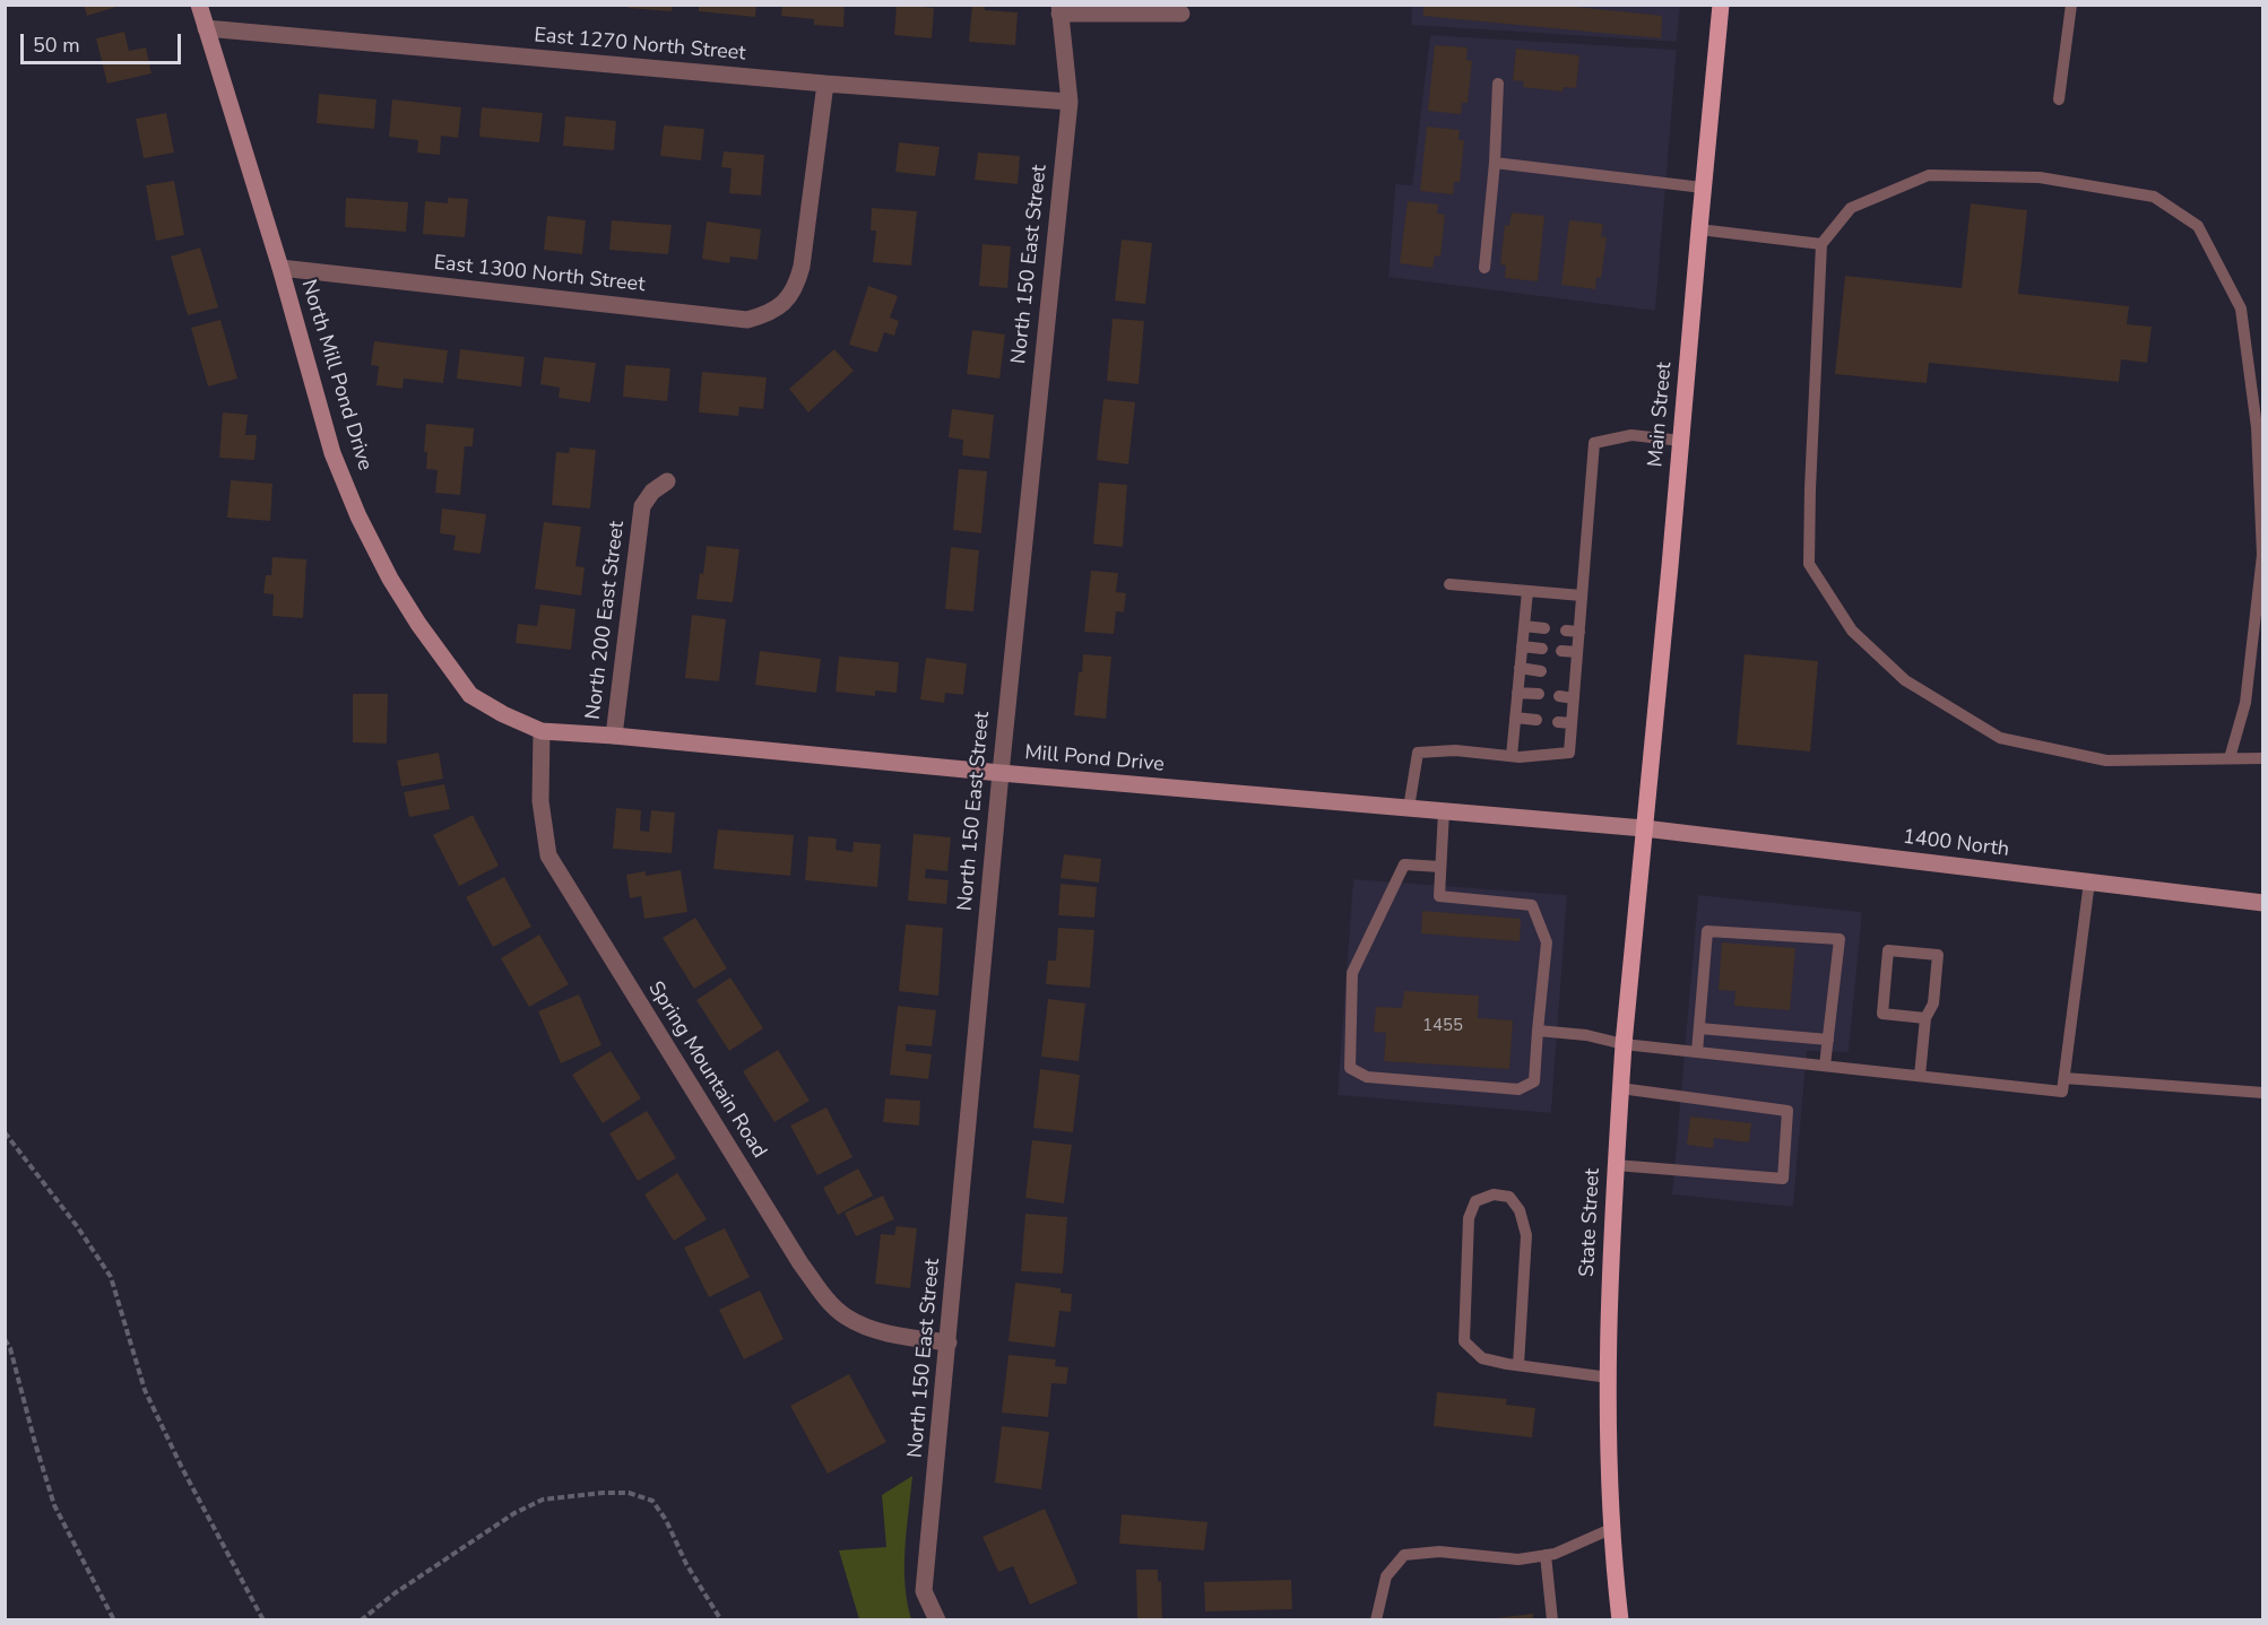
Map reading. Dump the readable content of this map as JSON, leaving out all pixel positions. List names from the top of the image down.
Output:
{
  "streets": {
    "main road": [
      "North Mill Pond Drive",
      "Main Street",
      "Mill Pond Drive",
      "1400 North",
      "State Street"
    ],
    "street": [
      "East 1270 North Street",
      "North 150 East Street",
      "East 1300 North Street",
      "North 200 East Street",
      "Spring Mountain Road"
    ]
  },
  "crossings": [
    ["East 1270 North Street", "North 150 East Street"],
    ["East 1270 North Street", "East 1300 North Street"],
    ["East 1270 North Street", "North Mill Pond Drive"],
    ["North 150 East Street", "Mill Pond Drive"],
    ["North 150 East Street", "Spring Mountain Road"],
    ["East 1300 North Street", "North Mill Pond Drive"],
    ["North Mill Pond Drive", "Mill Pond Drive"],
    ["North Mill Pond Drive", "Spring Mountain Road"],
    ["Main Street", "Mill Pond Drive"],
    ["Main Street", "1400 North"],
    ["Main Street", "State Street"],
    ["North 200 East Street", "Mill Pond Drive"],
    ["Mill Pond Drive", "1400 North"],
    ["Mill Pond Drive", "Spring Mountain Road"],
    ["Mill Pond Drive", "State Street"],
    ["1400 North", "State Street"]
  ],
  "house_numbers": ["1455"],
  "scale_bar": "50 m"
}
